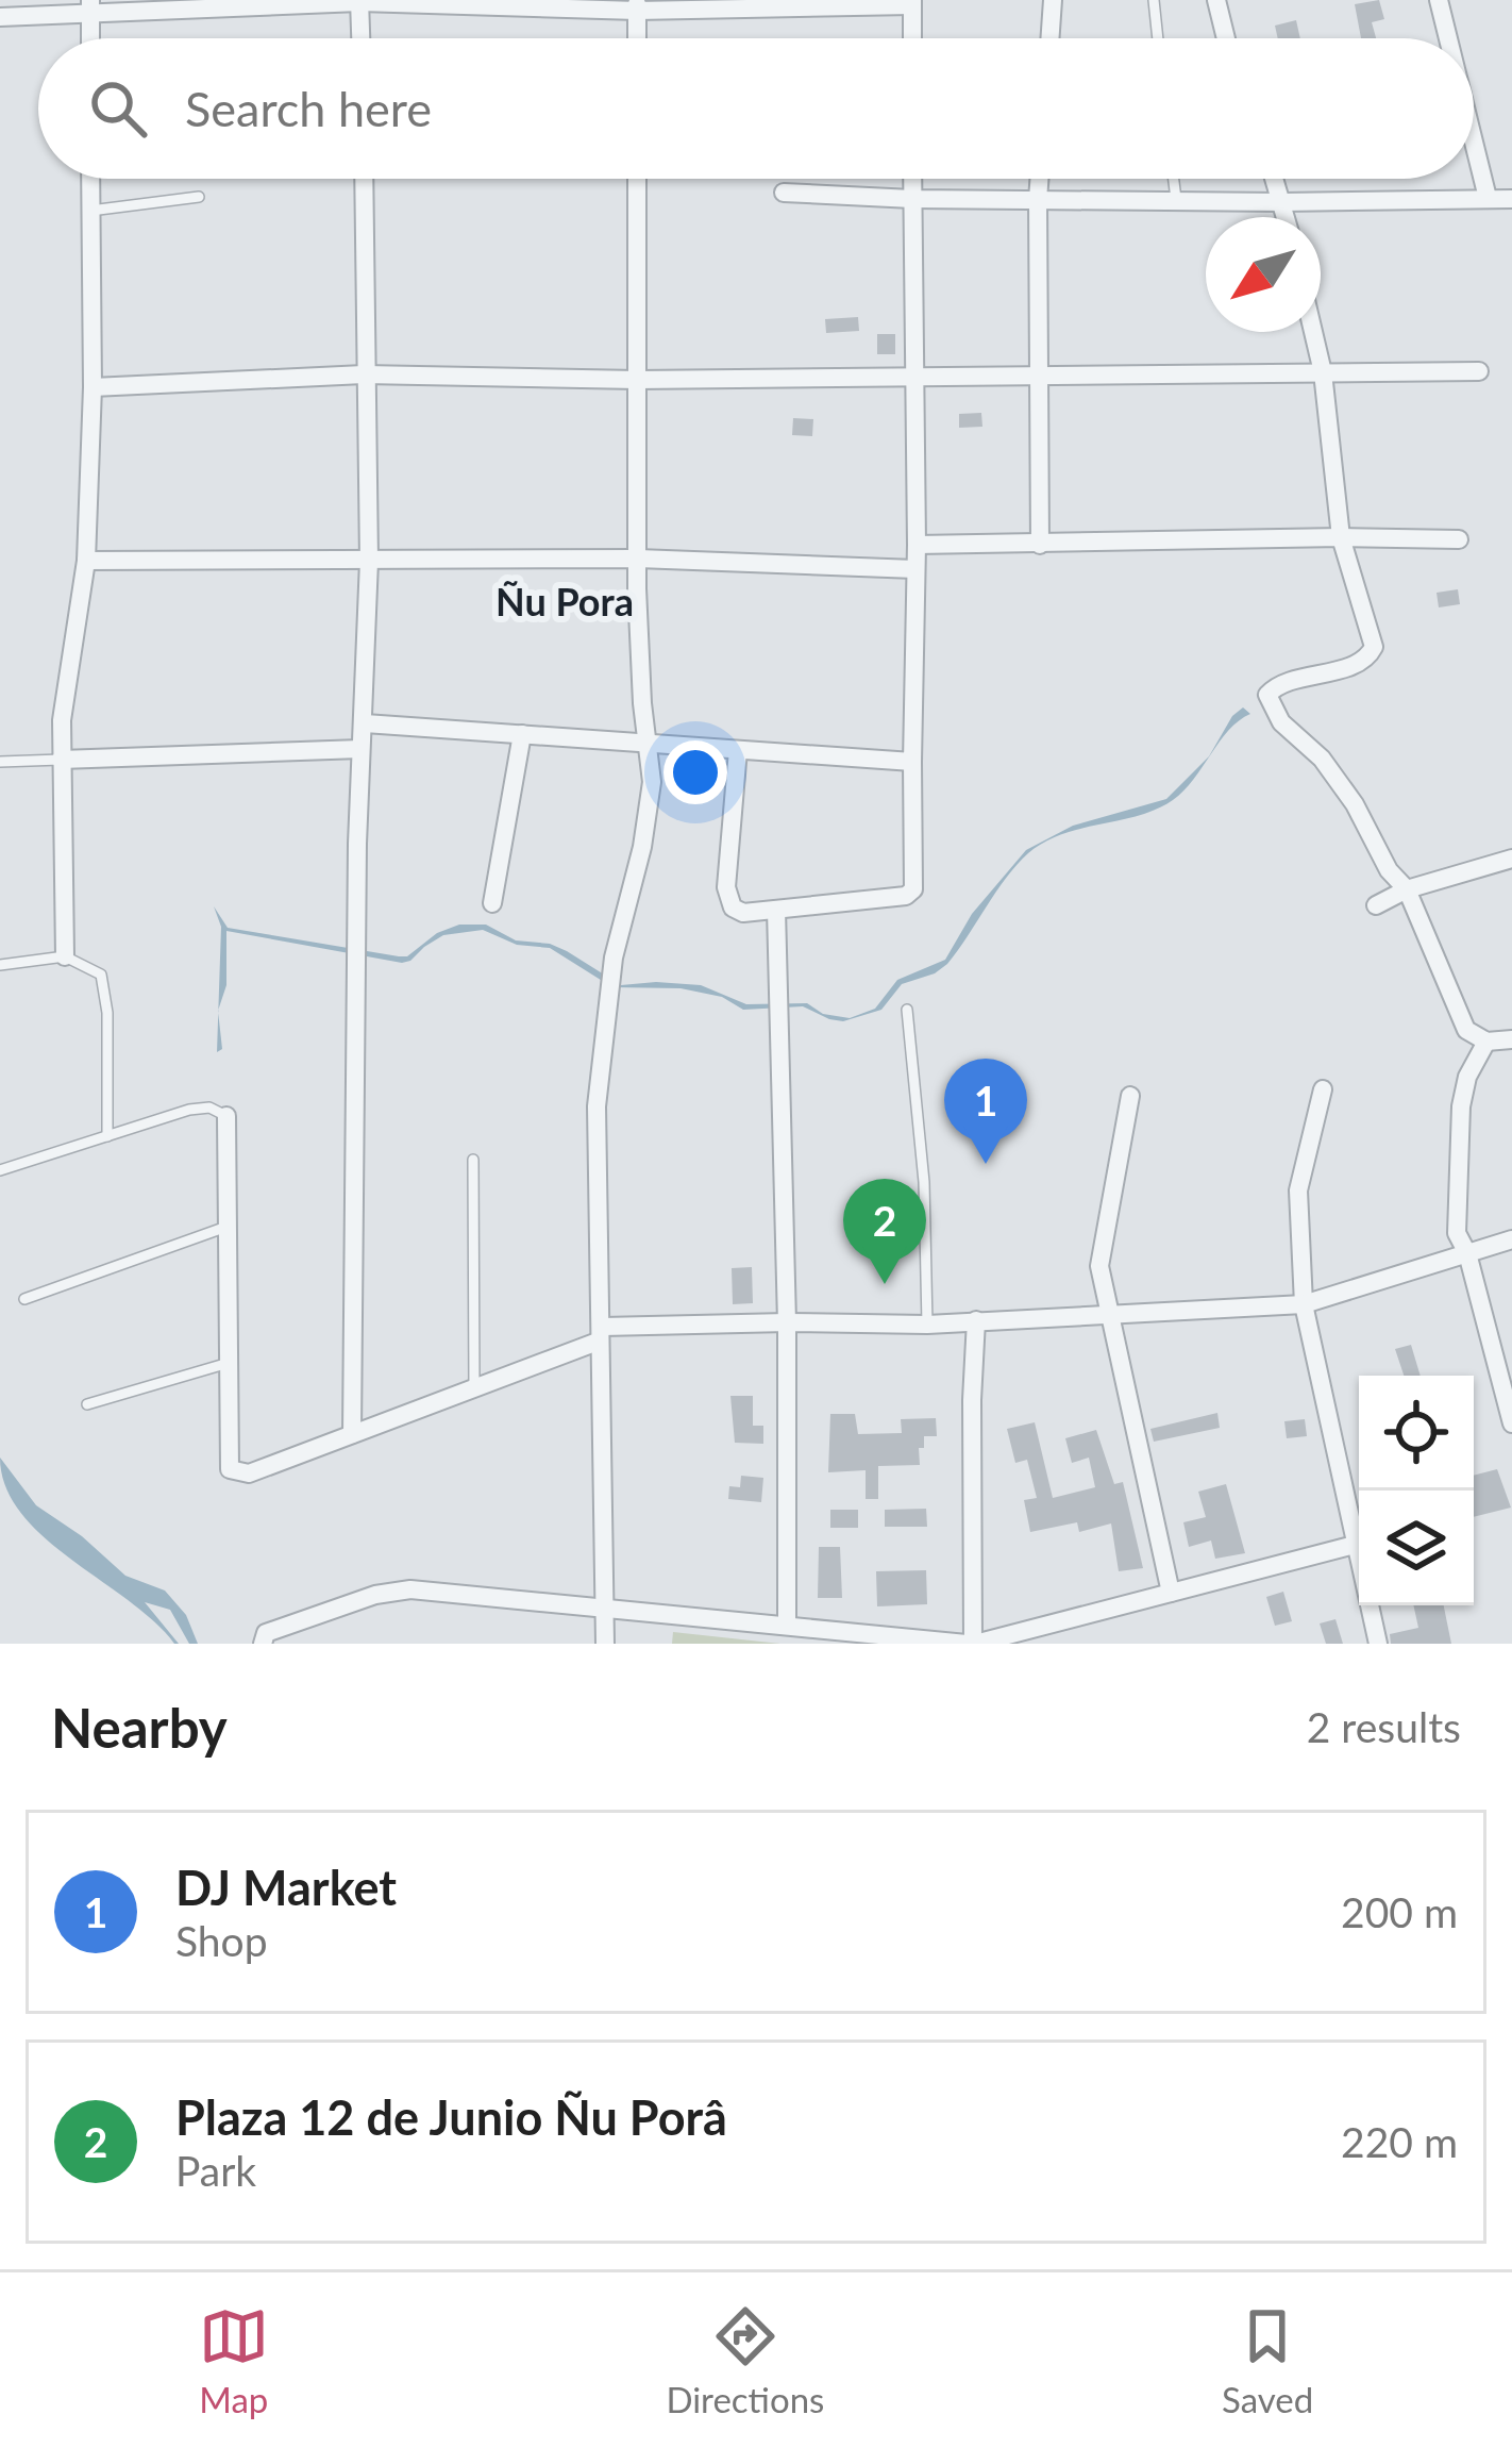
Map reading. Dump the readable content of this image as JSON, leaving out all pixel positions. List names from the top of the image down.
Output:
{
  "districts": ["Ñu Pora"],
  "north": "bottom left",
  "page": {
    "search": "Search here",
    "pins": ["1", "2"],
    "heading": ["Nearby", "2 results"],
    "list": [
      {
        "mark": "1",
        "name": "DJ Market",
        "note": "Shop",
        "value": "200 m"
      },
      {
        "mark": "2",
        "name": "Plaza 12 de Junio Ñu Porâ",
        "note": "Park",
        "value": "220 m"
      }
    ],
    "nav": ["Map", "Directions", "Saved"]
  }
}
